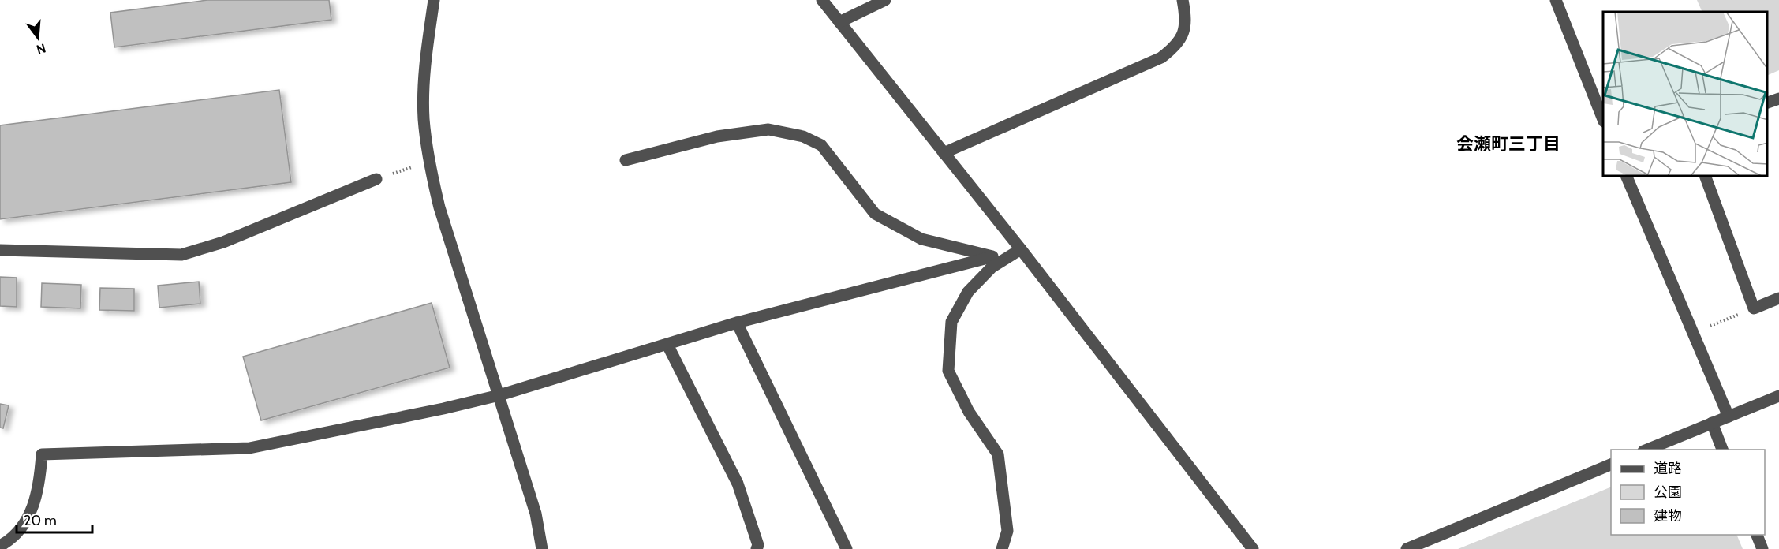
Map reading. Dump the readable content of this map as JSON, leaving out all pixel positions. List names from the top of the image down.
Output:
{
  "districts": ["会瀬町三丁目"],
  "legend": ["道路", "公園", "建物"],
  "scale_bar": "20 m",
  "north": "bottom"
}
